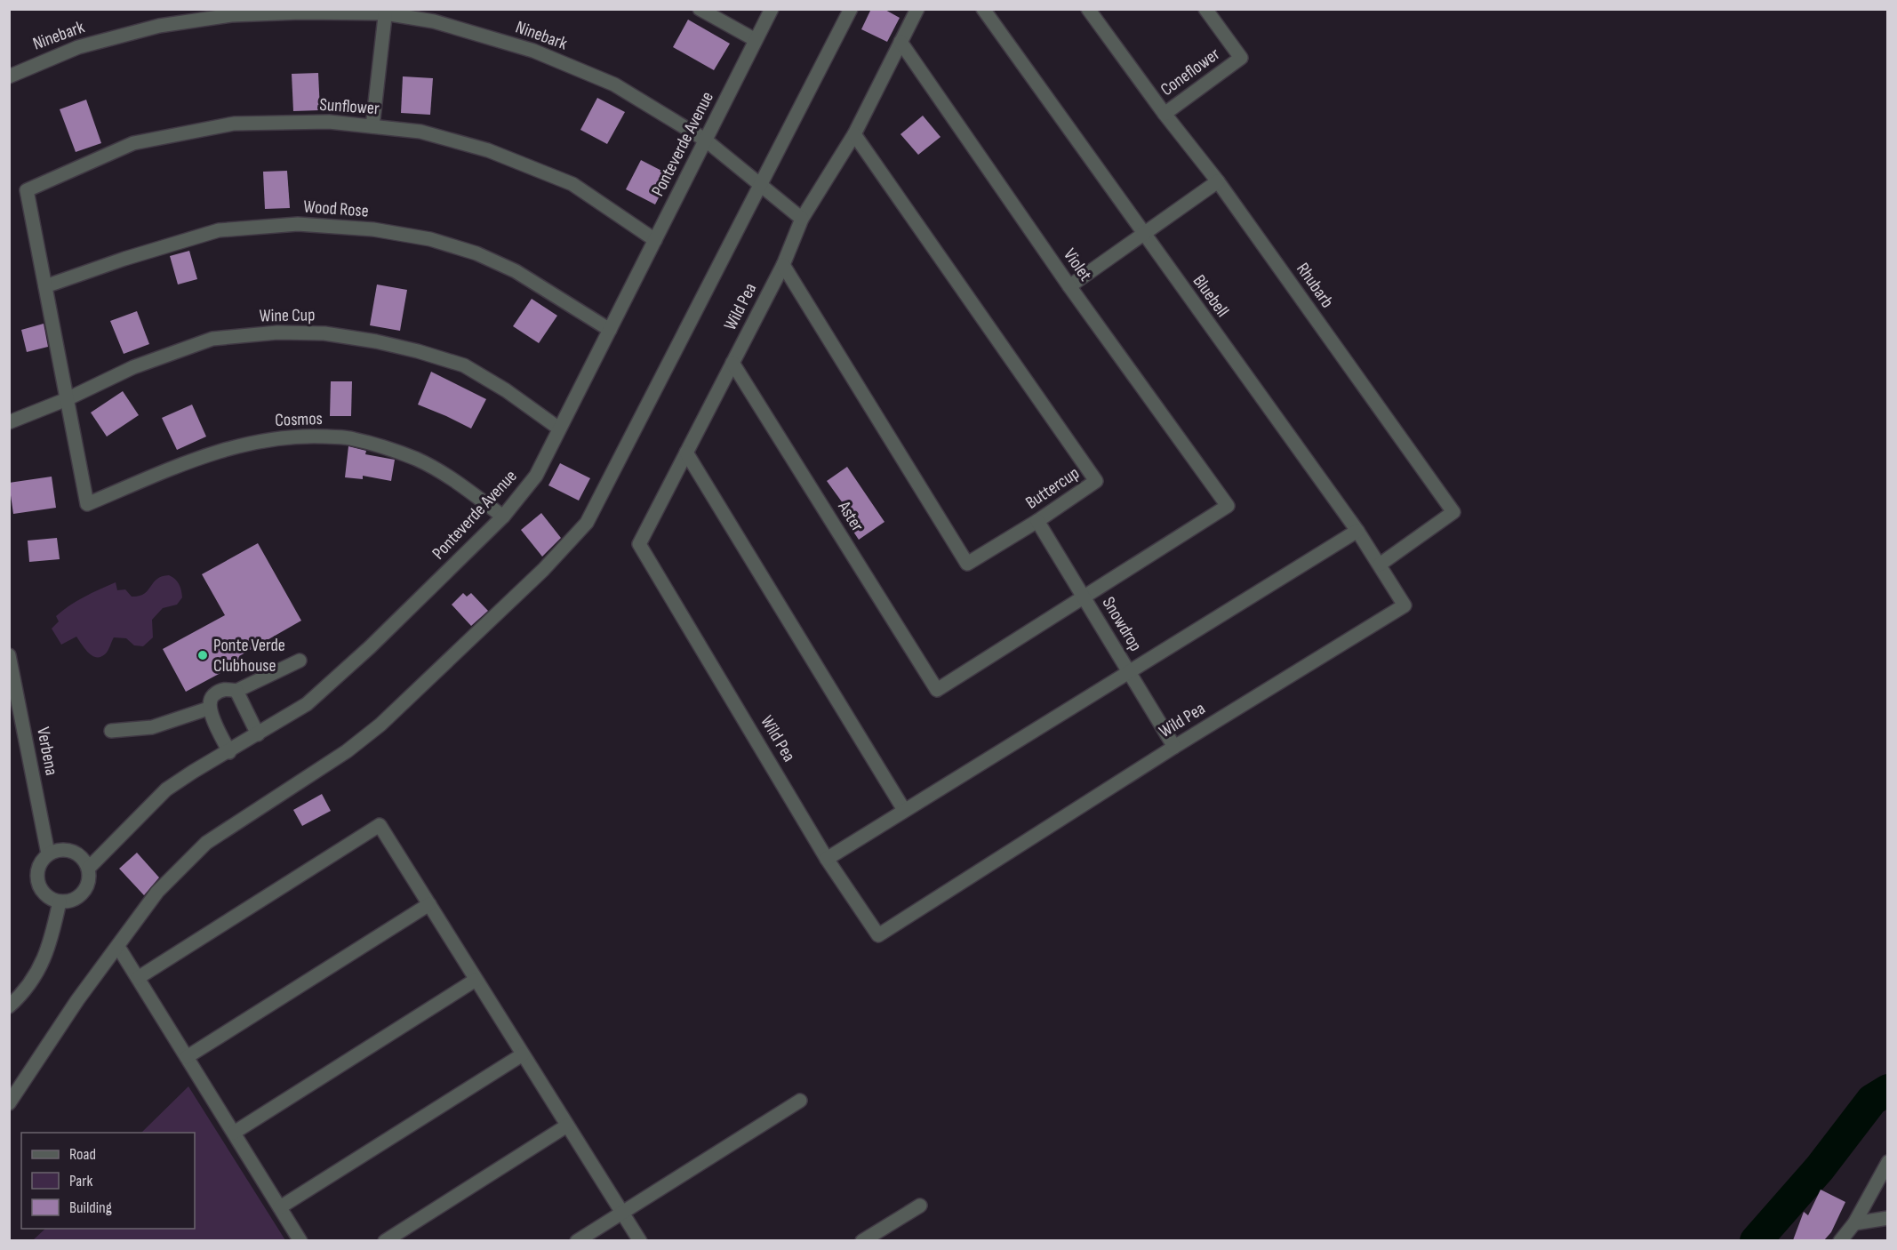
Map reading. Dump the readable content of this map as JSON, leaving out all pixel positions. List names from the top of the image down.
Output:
{
  "streets": {
    "street": [
      "Ninebark",
      "Coneflower",
      "Sunflower",
      "Ponteverde Avenue",
      "Wood Rose",
      "Violet",
      "Rhubarb",
      "Bluebell",
      "Wild Pea",
      "Wine Cup",
      "Cosmos",
      "Buttercup",
      "Aster",
      "Snowdrop",
      "Verbena"
    ]
  },
  "crossings": [
    ["Ninebark", "Ponteverde Avenue"],
    ["Ninebark", "Wild Pea"],
    ["Coneflower", "Rhubarb"],
    ["Sunflower", "Ponteverde Avenue"],
    ["Sunflower", "Wood Rose"],
    ["Ponteverde Avenue", "Wood Rose"],
    ["Ponteverde Avenue", "Wine Cup"],
    ["Ponteverde Avenue", "Cosmos"],
    ["Ponteverde Avenue", "Verbena"],
    ["Violet", "Wild Pea"],
    ["Violet", "Aster"],
    ["Violet", "Snowdrop"],
    ["Rhubarb", "Bluebell"],
    ["Bluebell", "Wild Pea"],
    ["Wild Pea", "Buttercup"],
    ["Wild Pea", "Aster"],
    ["Wild Pea", "Snowdrop"],
    ["Wine Cup", "Cosmos"],
    ["Buttercup", "Snowdrop"],
    ["Aster", "Snowdrop"]
  ],
  "places": ["Ponte Verde Clubhouse"],
  "legend": ["Road", "Park", "Building"]
}
